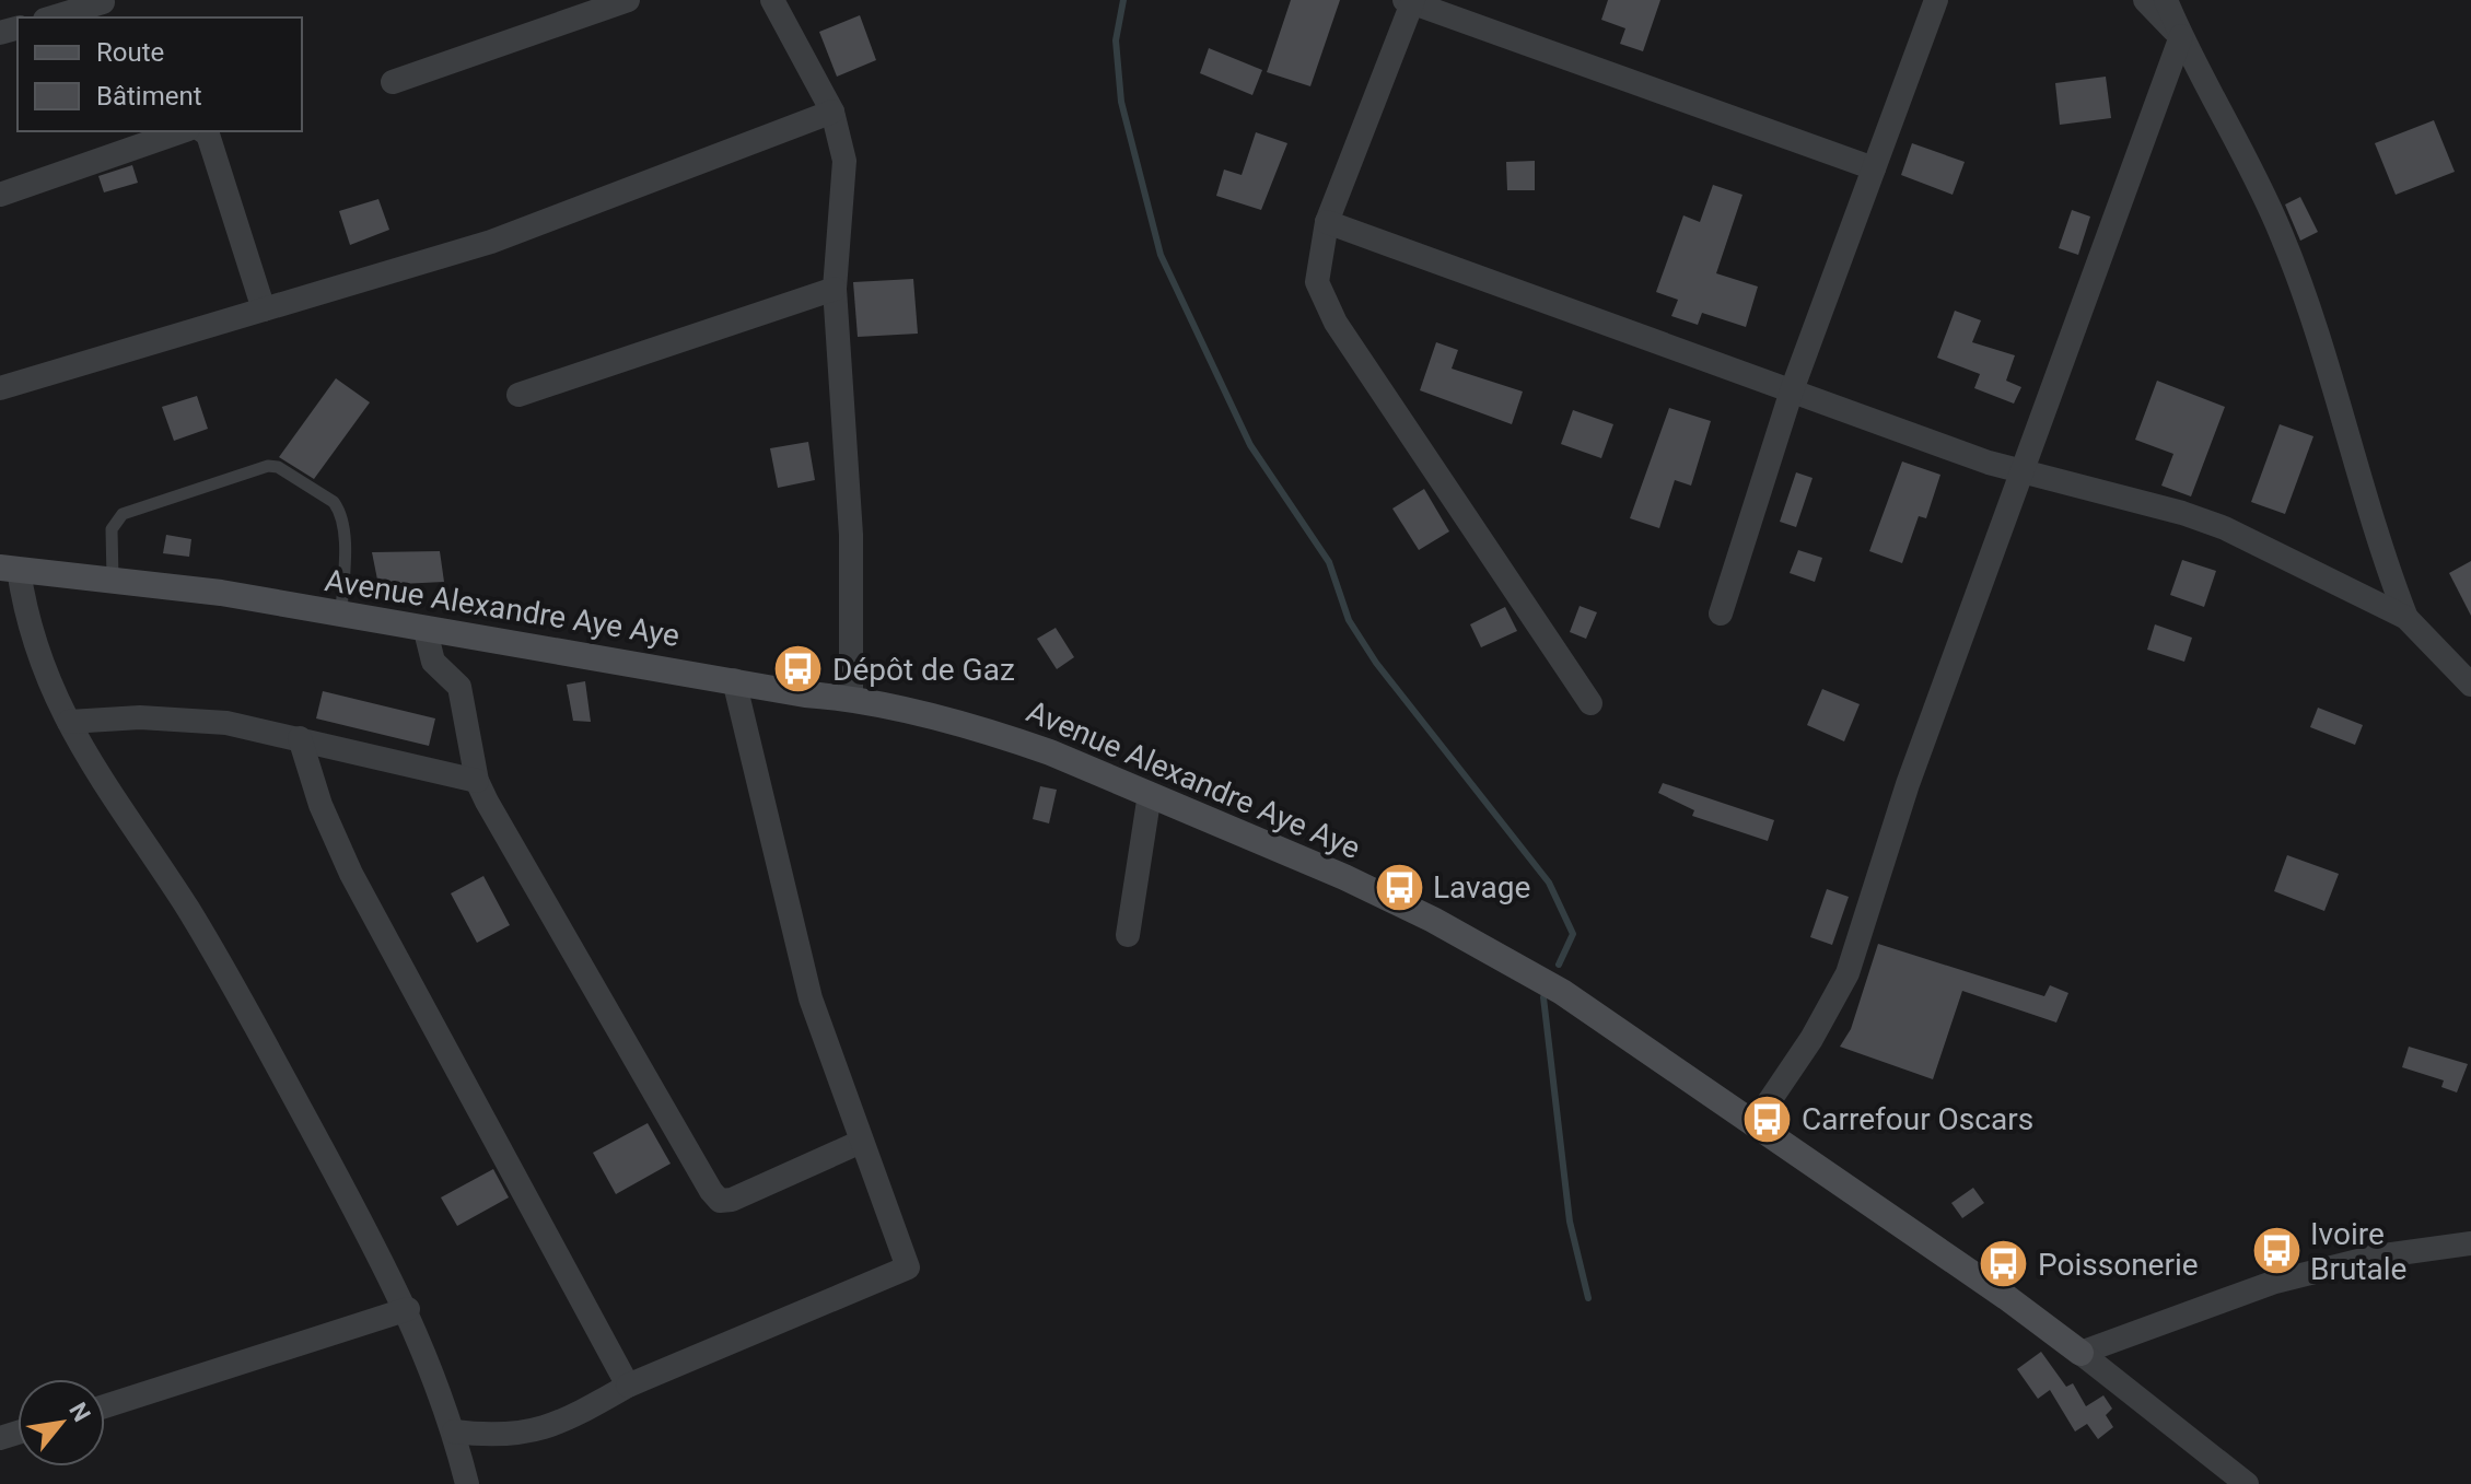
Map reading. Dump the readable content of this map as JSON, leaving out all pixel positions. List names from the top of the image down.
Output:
{
  "streets": {
    "street": ["Avenue Alexandre Aye Aye"]
  },
  "places": {
    "bus stop": [
      "Dépôt de Gaz",
      "Lavage",
      "Carrefour Oscars",
      "Ivoire Brutale",
      "Poissonerie"
    ]
  },
  "legend": ["Route", "Bâtiment"],
  "north": "top right"
}
